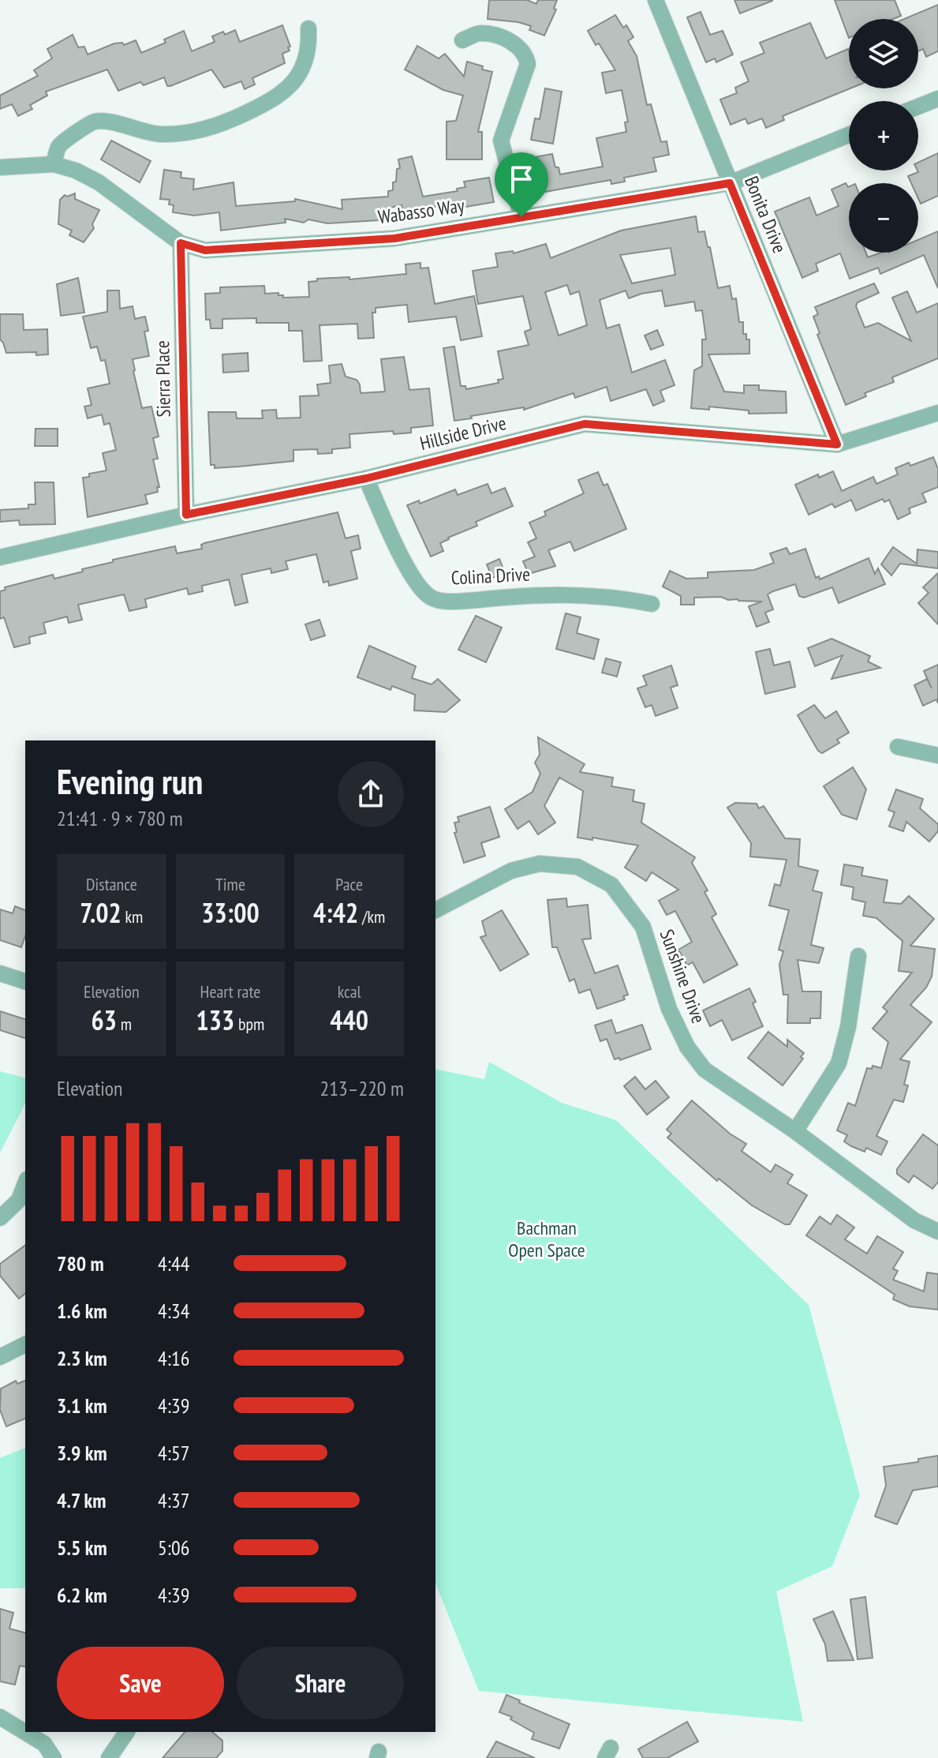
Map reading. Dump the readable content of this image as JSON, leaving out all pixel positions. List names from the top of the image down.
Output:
{
  "streets": {
    "street": [
      "Wabasso Way",
      "Bonita Drive",
      "Sierra Place",
      "Hillside Drive",
      "Colina Drive",
      "Sunshine Drive"
    ]
  },
  "crossings": [
    ["Wabasso Way", "Bonita Drive"],
    ["Wabasso Way", "Sierra Place"],
    ["Bonita Drive", "Hillside Drive"],
    ["Sierra Place", "Hillside Drive"],
    ["Hillside Drive", "Colina Drive"]
  ],
  "parks": ["Bachman Open Space"],
  "page": {
    "map_buttons": ["+", "−"],
    "heading": ["Evening run", "21:41 · 9 × 780 m"],
    "stats": [
      ["Distance", "7.02 km"],
      ["Time", "33:00"],
      ["Pace", "4:42 /km"],
      ["Elevation", "63 m"],
      ["Heart rate", "133 bpm"],
      ["kcal", "440"]
    ],
    "chart": ["Elevation", "213–220 m"],
    "list": [
      {
        "name": "780 m",
        "note": "4:44"
      },
      {
        "name": "1.6 km",
        "note": "4:34"
      },
      {
        "name": "2.3 km",
        "note": "4:16"
      },
      {
        "name": "3.1 km",
        "note": "4:39"
      },
      {
        "name": "3.9 km",
        "note": "4:57"
      },
      {
        "name": "4.7 km",
        "note": "4:37"
      },
      {
        "name": "5.5 km",
        "note": "5:06"
      },
      {
        "name": "6.2 km",
        "note": "4:39"
      }
    ],
    "buttons": ["Save", "Share"]
  }
}
